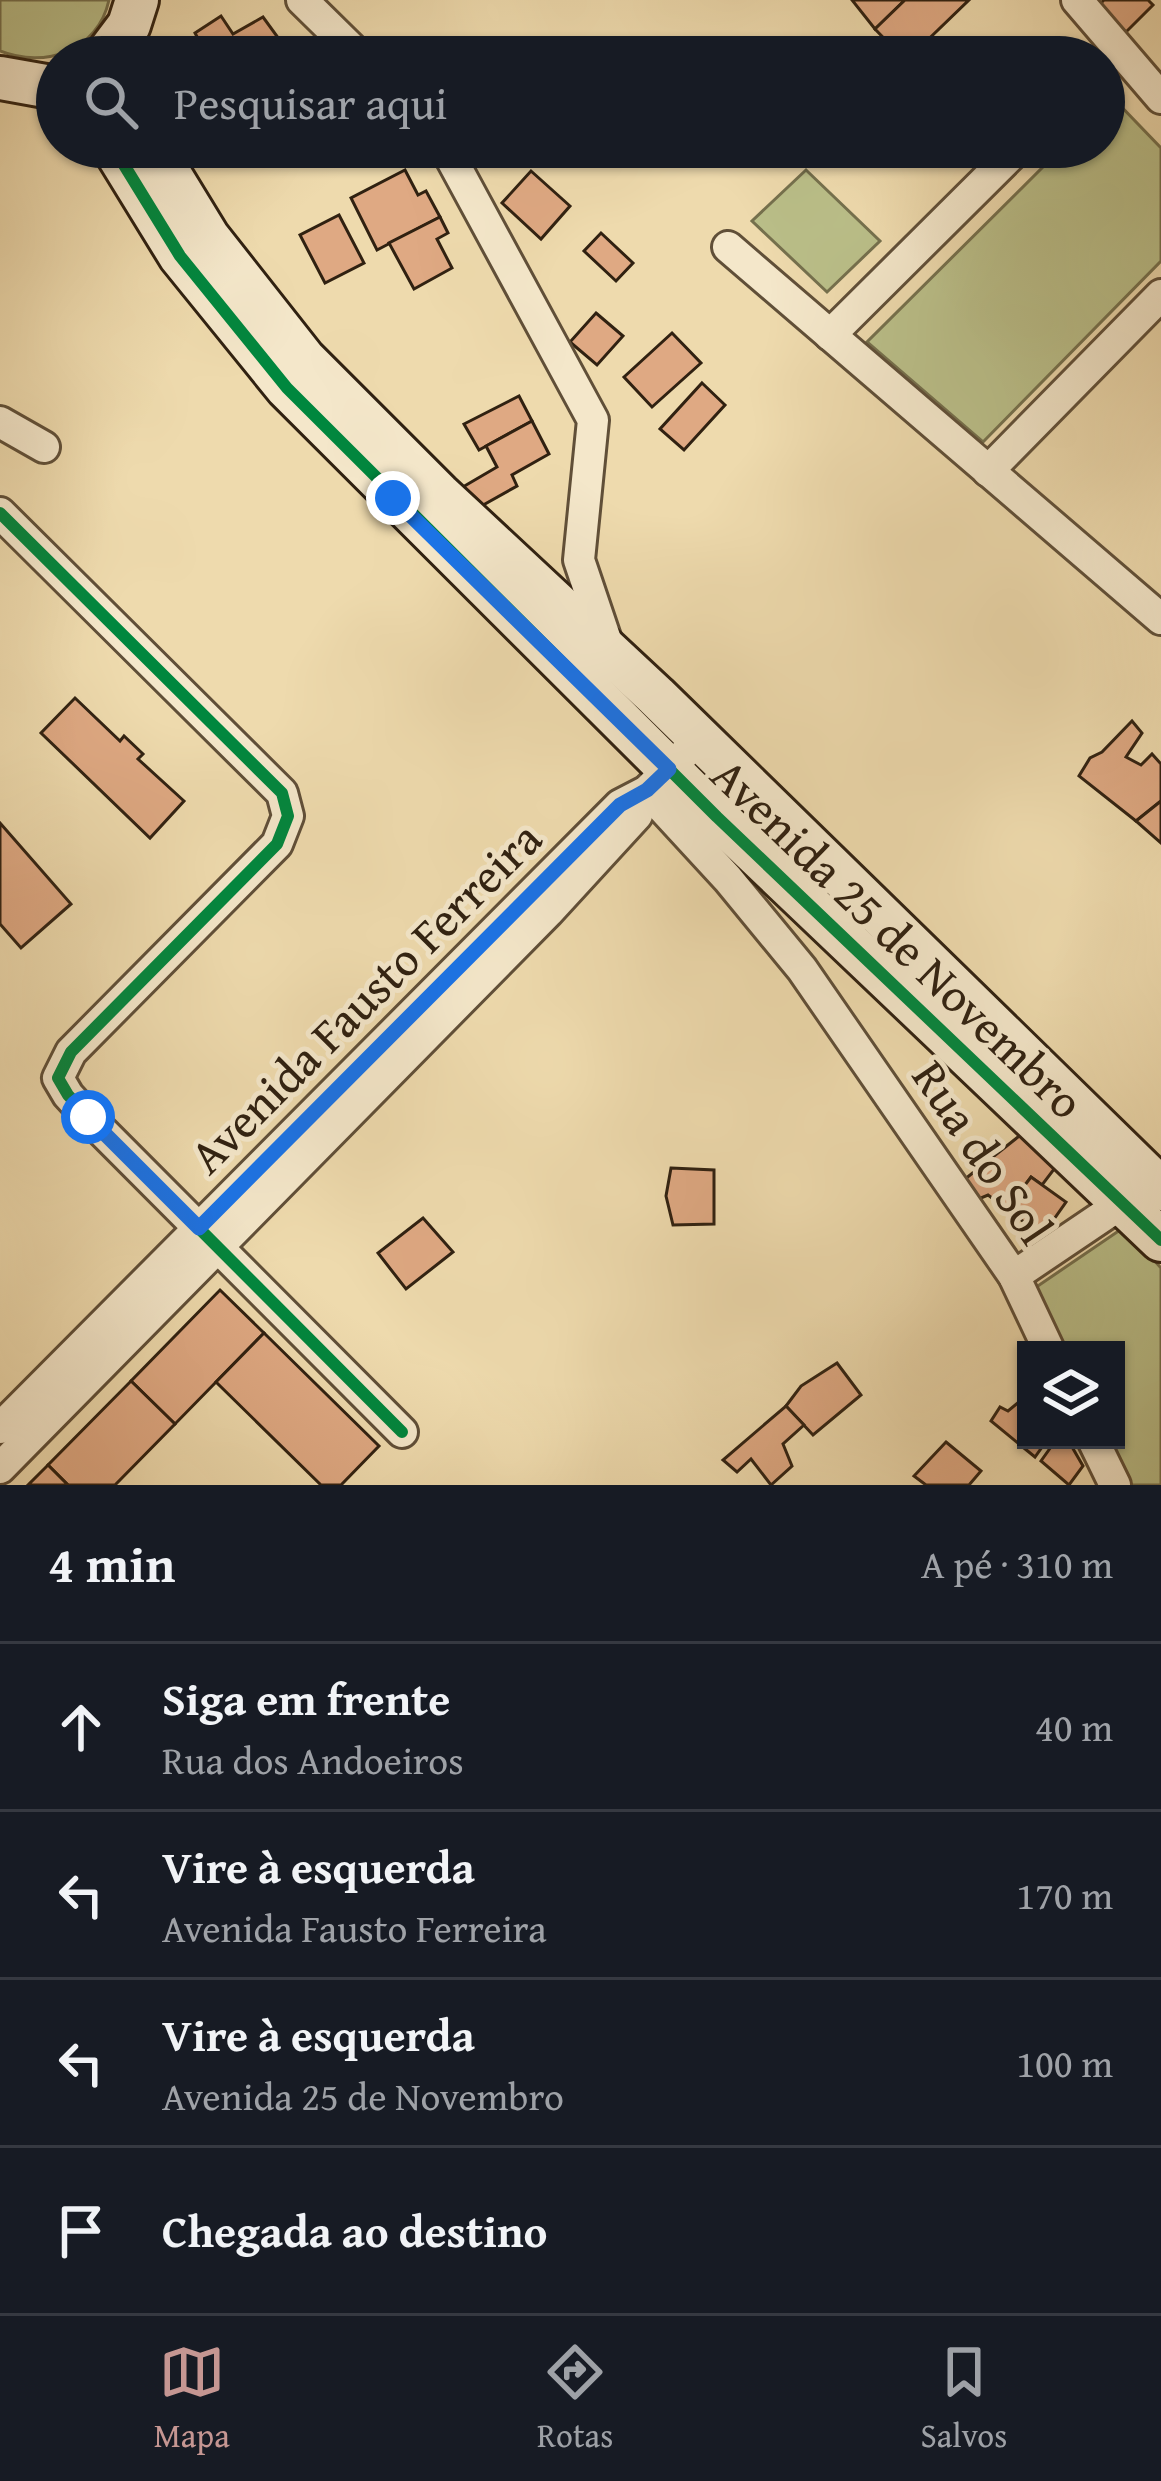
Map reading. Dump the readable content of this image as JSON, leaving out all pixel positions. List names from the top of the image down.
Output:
{
  "streets": {
    "street": ["Avenida 25 de Novembro", "Avenida Fausto Ferreira", "Rua do Sol"]
  },
  "crossings": [
    ["Avenida 25 de Novembro", "Avenida Fausto Ferreira"],
    ["Avenida 25 de Novembro", "Rua do Sol"],
    ["Avenida Fausto Ferreira", "Rua do Sol"]
  ],
  "page": {
    "search": "Pesquisar aqui",
    "heading": ["4 min", "A pé · 310 m"],
    "list": [
      ["Siga em frente", "Rua dos Andoeiros", "40 m"],
      ["Vire à esquerda", "Avenida Fausto Ferreira", "170 m"],
      ["Vire à esquerda", "Avenida 25 de Novembro", "100 m"],
      "Chegada ao destino"
    ],
    "nav": ["Mapa", "Rotas", "Salvos"]
  }
}
